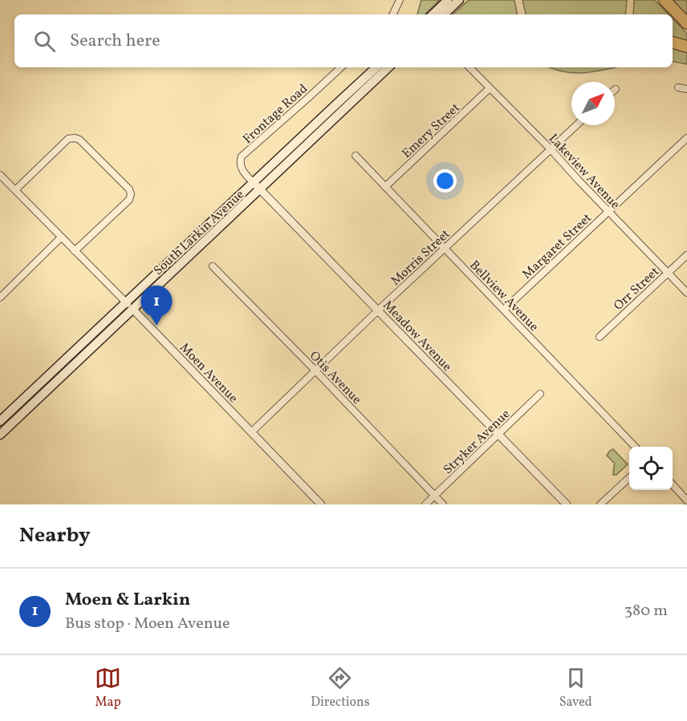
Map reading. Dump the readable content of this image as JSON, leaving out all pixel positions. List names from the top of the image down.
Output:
{
  "streets": {
    "main road": ["South Larkin Avenue"],
    "street": [
      "Frontage Road",
      "Emery Street",
      "Lakeview Avenue",
      "Margaret Street",
      "Morris Street",
      "Orr Street",
      "Bellview Avenue",
      "Meadow Avenue",
      "Moen Avenue",
      "Otis Avenue",
      "Stryker Avenue"
    ]
  },
  "crossings": [
    ["Frontage Road", "South Larkin Avenue"],
    ["Frontage Road", "Meadow Avenue"],
    ["Emery Street", "Lakeview Avenue"],
    ["Emery Street", "Bellview Avenue"],
    ["Lakeview Avenue", "Margaret Street"],
    ["Lakeview Avenue", "Morris Street"],
    ["Lakeview Avenue", "Orr Street"],
    ["South Larkin Avenue", "Meadow Avenue"],
    ["South Larkin Avenue", "Moen Avenue"],
    ["Margaret Street", "Bellview Avenue"],
    ["Morris Street", "Bellview Avenue"],
    ["Morris Street", "Meadow Avenue"],
    ["Morris Street", "Moen Avenue"],
    ["Morris Street", "Otis Avenue"],
    ["Meadow Avenue", "Stryker Avenue"],
    ["Otis Avenue", "Stryker Avenue"]
  ],
  "north": "top right",
  "page": {
    "search": "Search here",
    "pins": "1",
    "heading": "Nearby",
    "list": [
      {
        "mark": "1",
        "name": "Moen & Larkin",
        "note": "Bus stop · Moen Avenue",
        "value": "380 m"
      }
    ],
    "nav": ["Map", "Directions", "Saved"]
  }
}
